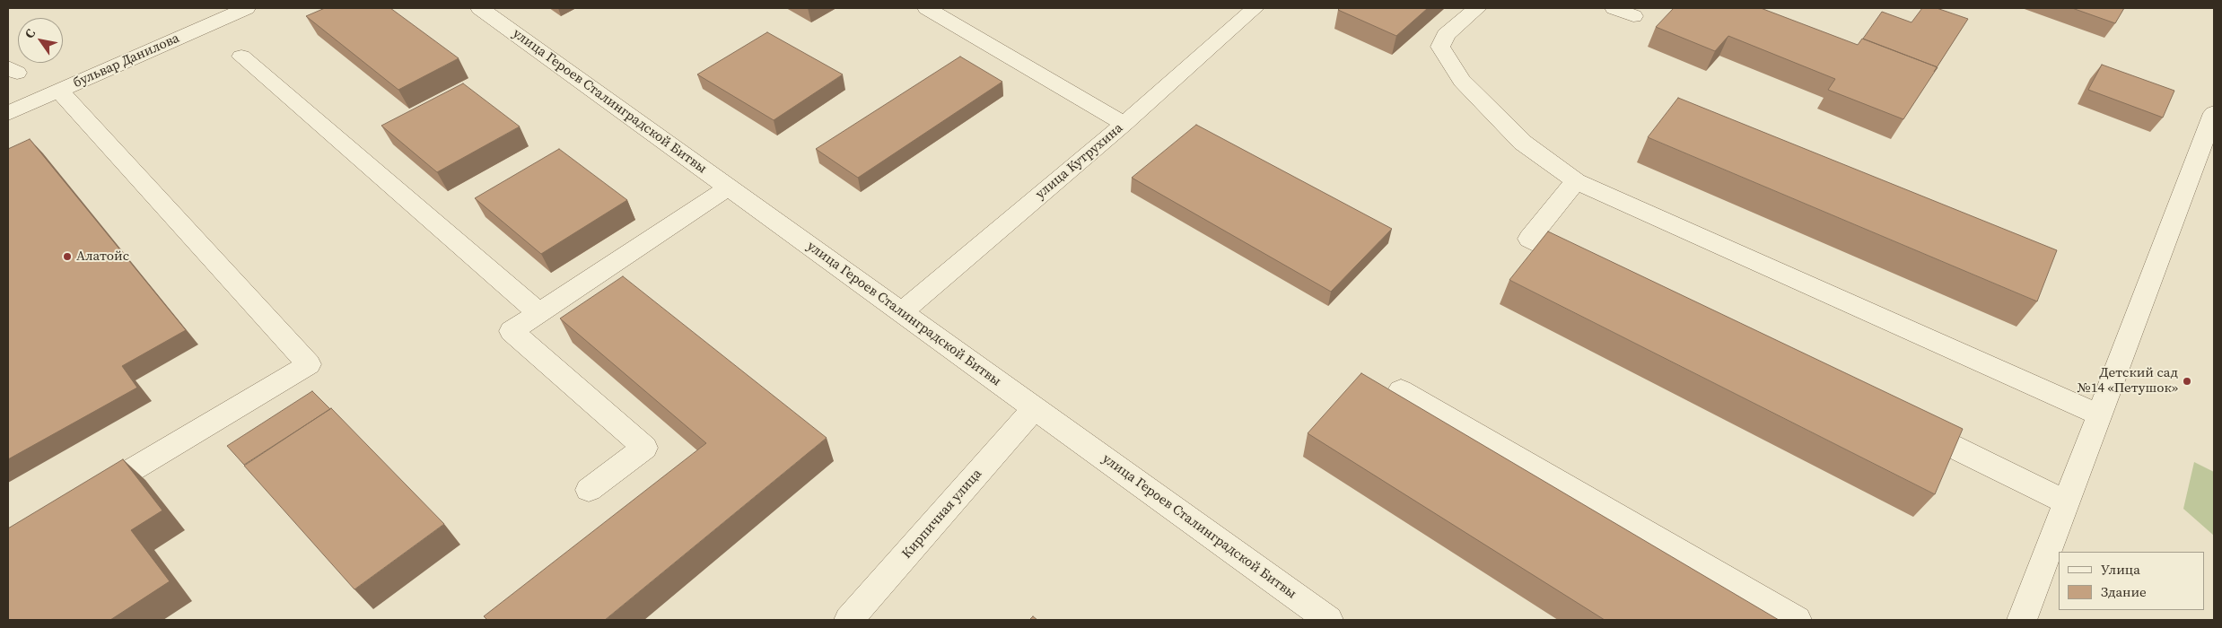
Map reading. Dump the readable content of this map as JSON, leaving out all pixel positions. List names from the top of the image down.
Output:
{
  "streets": {
    "street": [
      "бульвар Данилова",
      "улица Героев Сталинградской Битвы",
      "улица Кутрухина",
      "Кирпичная улица"
    ]
  },
  "crossings": [
    ["улица Героев Сталинградской Битвы", "улица Кутрухина"],
    ["улица Героев Сталинградской Битвы", "Кирпичная улица"]
  ],
  "places": ["Алатойс", "Детский сад №14 «Петушок»"],
  "legend": ["Улица", "Здание"],
  "north": "top left"
}
